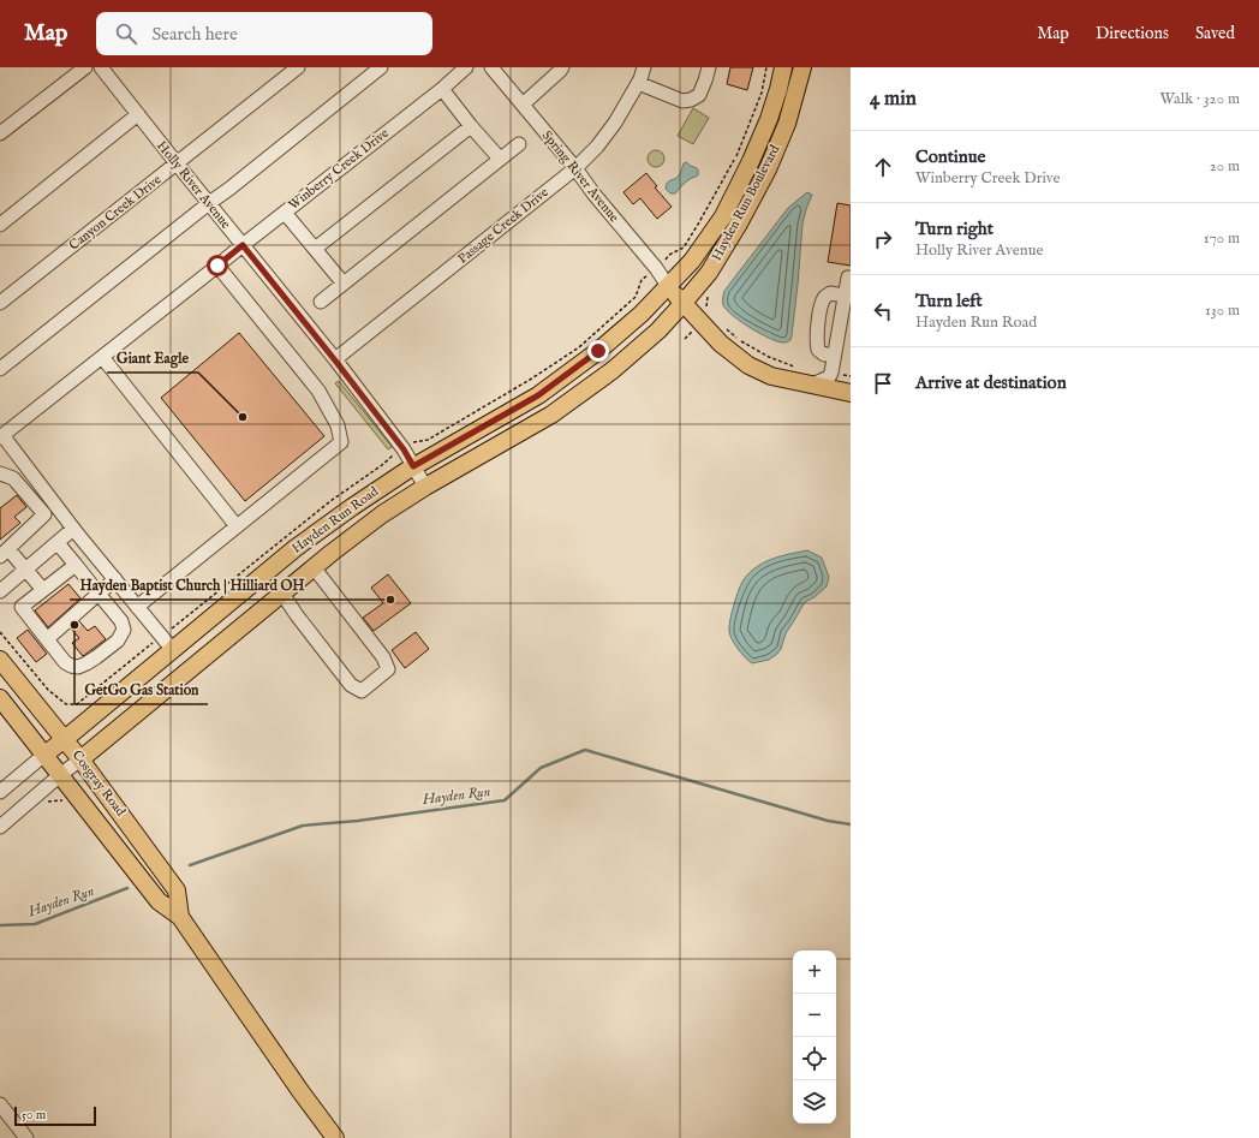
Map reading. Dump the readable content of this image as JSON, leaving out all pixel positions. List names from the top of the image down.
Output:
{
  "streets": {
    "main road": ["Hayden Run Boulevard", "Hayden Run Road", "Cosgray Road"],
    "street": [
      "Winberry Creek Drive",
      "Spring River Avenue",
      "Holly River Avenue",
      "Canyon Creek Drive",
      "Passage Creek Drive"
    ]
  },
  "crossings": [
    ["Winberry Creek Drive", "Holly River Avenue"],
    ["Spring River Avenue", "Hayden Run Boulevard"],
    ["Spring River Avenue", "Passage Creek Drive"],
    ["Spring River Avenue", "Hayden Run Road"],
    ["Holly River Avenue", "Canyon Creek Drive"],
    ["Holly River Avenue", "Passage Creek Drive"],
    ["Holly River Avenue", "Hayden Run Road"],
    ["Hayden Run Boulevard", "Hayden Run Road"],
    ["Hayden Run Road", "Cosgray Road"]
  ],
  "water": ["Hayden Run"],
  "places": ["Giant Eagle", "Hayden Baptist Church | Hilliard OH", "GetGo Gas Station"],
  "scale_bar": "50 m",
  "page": {
    "header": "Map",
    "search": "Search here",
    "nav": ["Map", "Directions", "Saved"],
    "heading": ["4 min", "Walk · 320 m"],
    "list": [
      ["Continue", "Winberry Creek Drive", "20 m"],
      ["Turn right", "Holly River Avenue", "170 m"],
      ["Turn left", "Hayden Run Road", "130 m"],
      "Arrive at destination"
    ],
    "map_buttons": ["+", "−"],
    "scale": "50 m"
  }
}
